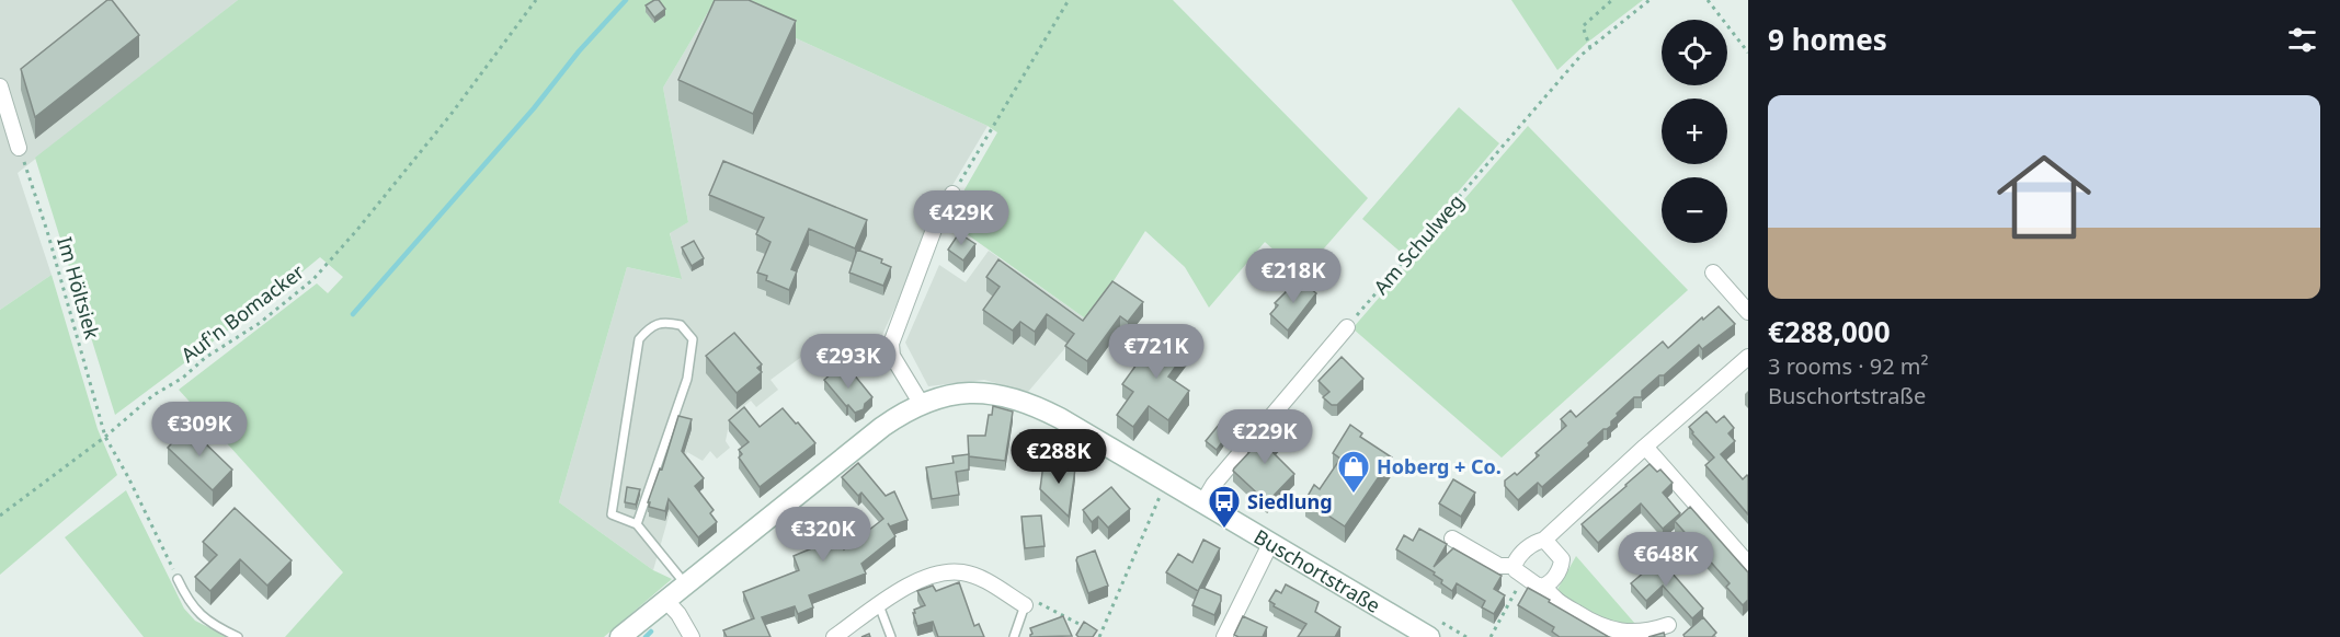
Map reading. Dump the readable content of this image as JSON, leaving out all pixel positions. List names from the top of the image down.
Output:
{
  "streets": {
    "main road": ["Buschortstraße"],
    "path": ["Am Schulweg", "Im Höltsiek", "Auf'n Bomacker"]
  },
  "crossings": [
    ["Im Höltsiek", "Auf'n Bomacker"]
  ],
  "places": {
    "shop": ["Hoberg + Co."],
    "bus stop": ["Siedlung"]
  },
  "page": {
    "heading": "9 homes",
    "map_buttons": ["+", "−"],
    "list": [
      {
        "name": "€288,000",
        "note": "3 rooms · 92 m² · Buschortstraße"
      }
    ],
    "price": [
      "€429K",
      "€218K",
      "€721K",
      "€293K",
      "€309K",
      "€229K",
      "€288K",
      "€320K",
      "€648K"
    ]
  }
}
